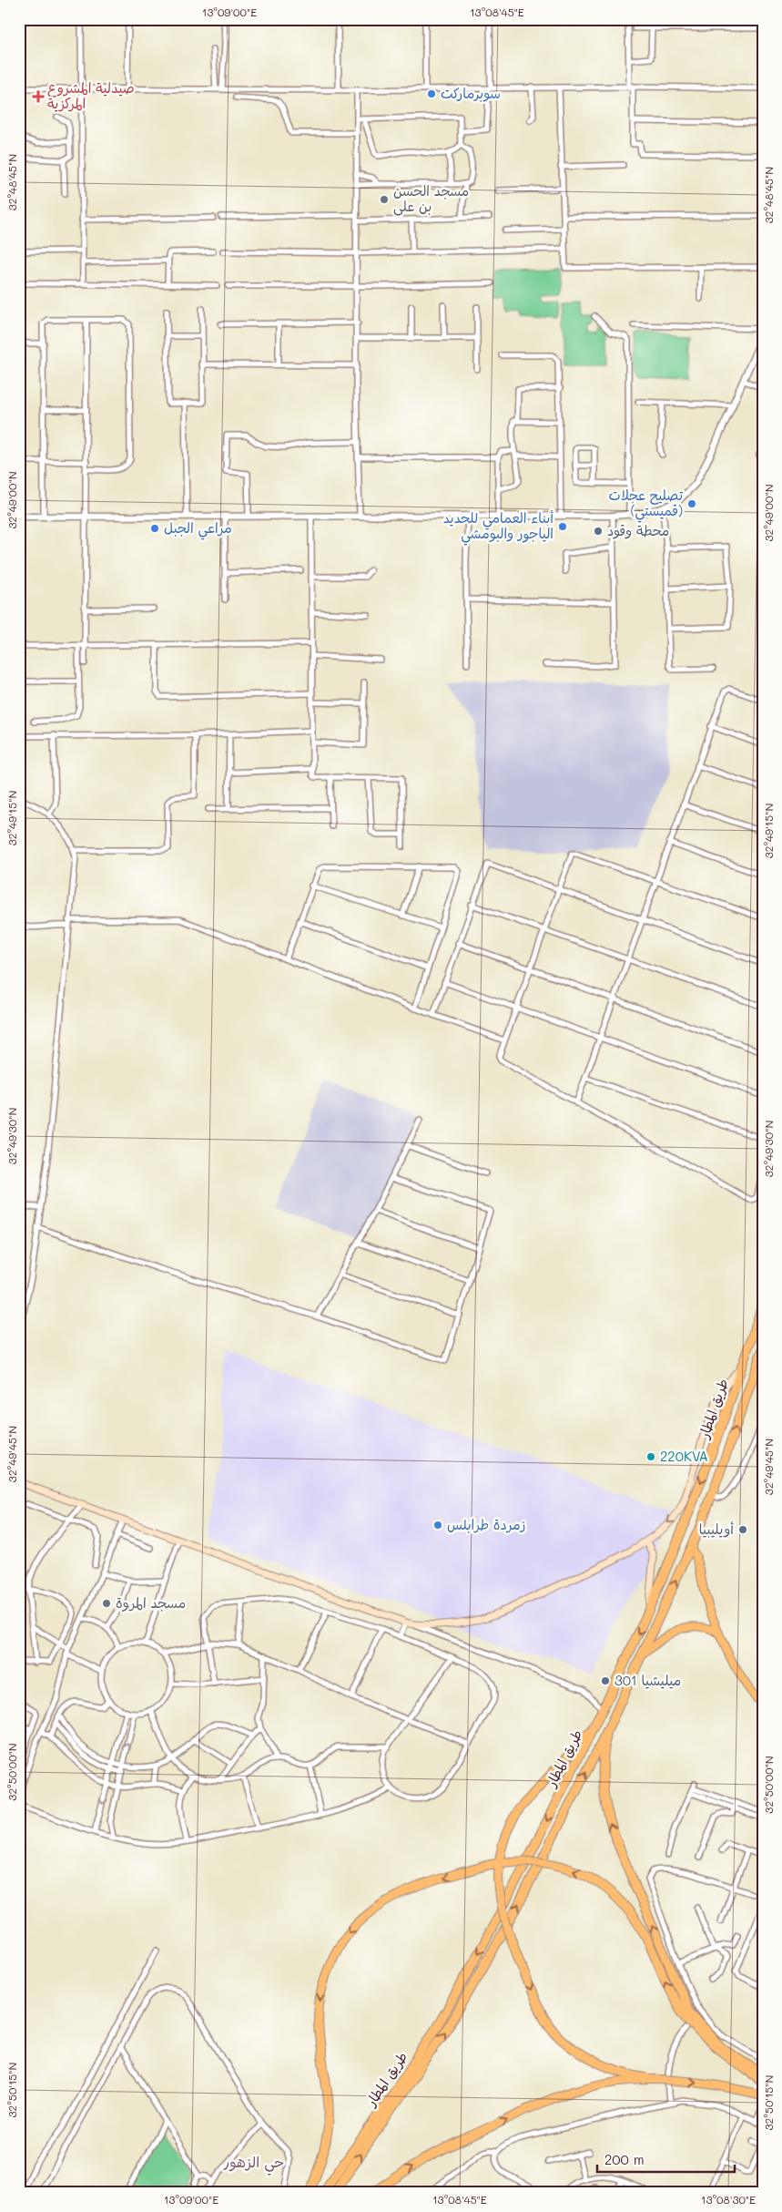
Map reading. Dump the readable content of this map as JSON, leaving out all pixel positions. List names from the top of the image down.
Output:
{
  "streets": {
    "highway": ["طريق المطار"]
  },
  "districts": ["حي الزهور"],
  "places": {
    "other": [
      "سوبرماركت",
      "مسجد الحسن بن على",
      "تصليح عجلات (قميستي)",
      "أبناء العمامي للحديد الياجور والبومشي",
      "مراعي الجبل",
      "محطة وقود",
      "220KVA",
      "زمردة طرابلس",
      "أويليبيا",
      "مسجد المروة",
      "ميليشيا 301"
    ],
    "health": ["صيدلية المشروع المركزية"]
  },
  "scale_bar": "200 m",
  "coordinates": [
    "13°09'00\"E",
    "13°08'45\"E",
    "32°48'45\"N",
    "32°49'00\"N",
    "32°49'15\"N",
    "32°49'30\"N",
    "32°49'45\"N",
    "32°50'00\"N",
    "32°50'15\"N",
    "13°08'30\"E"
  ]
}
